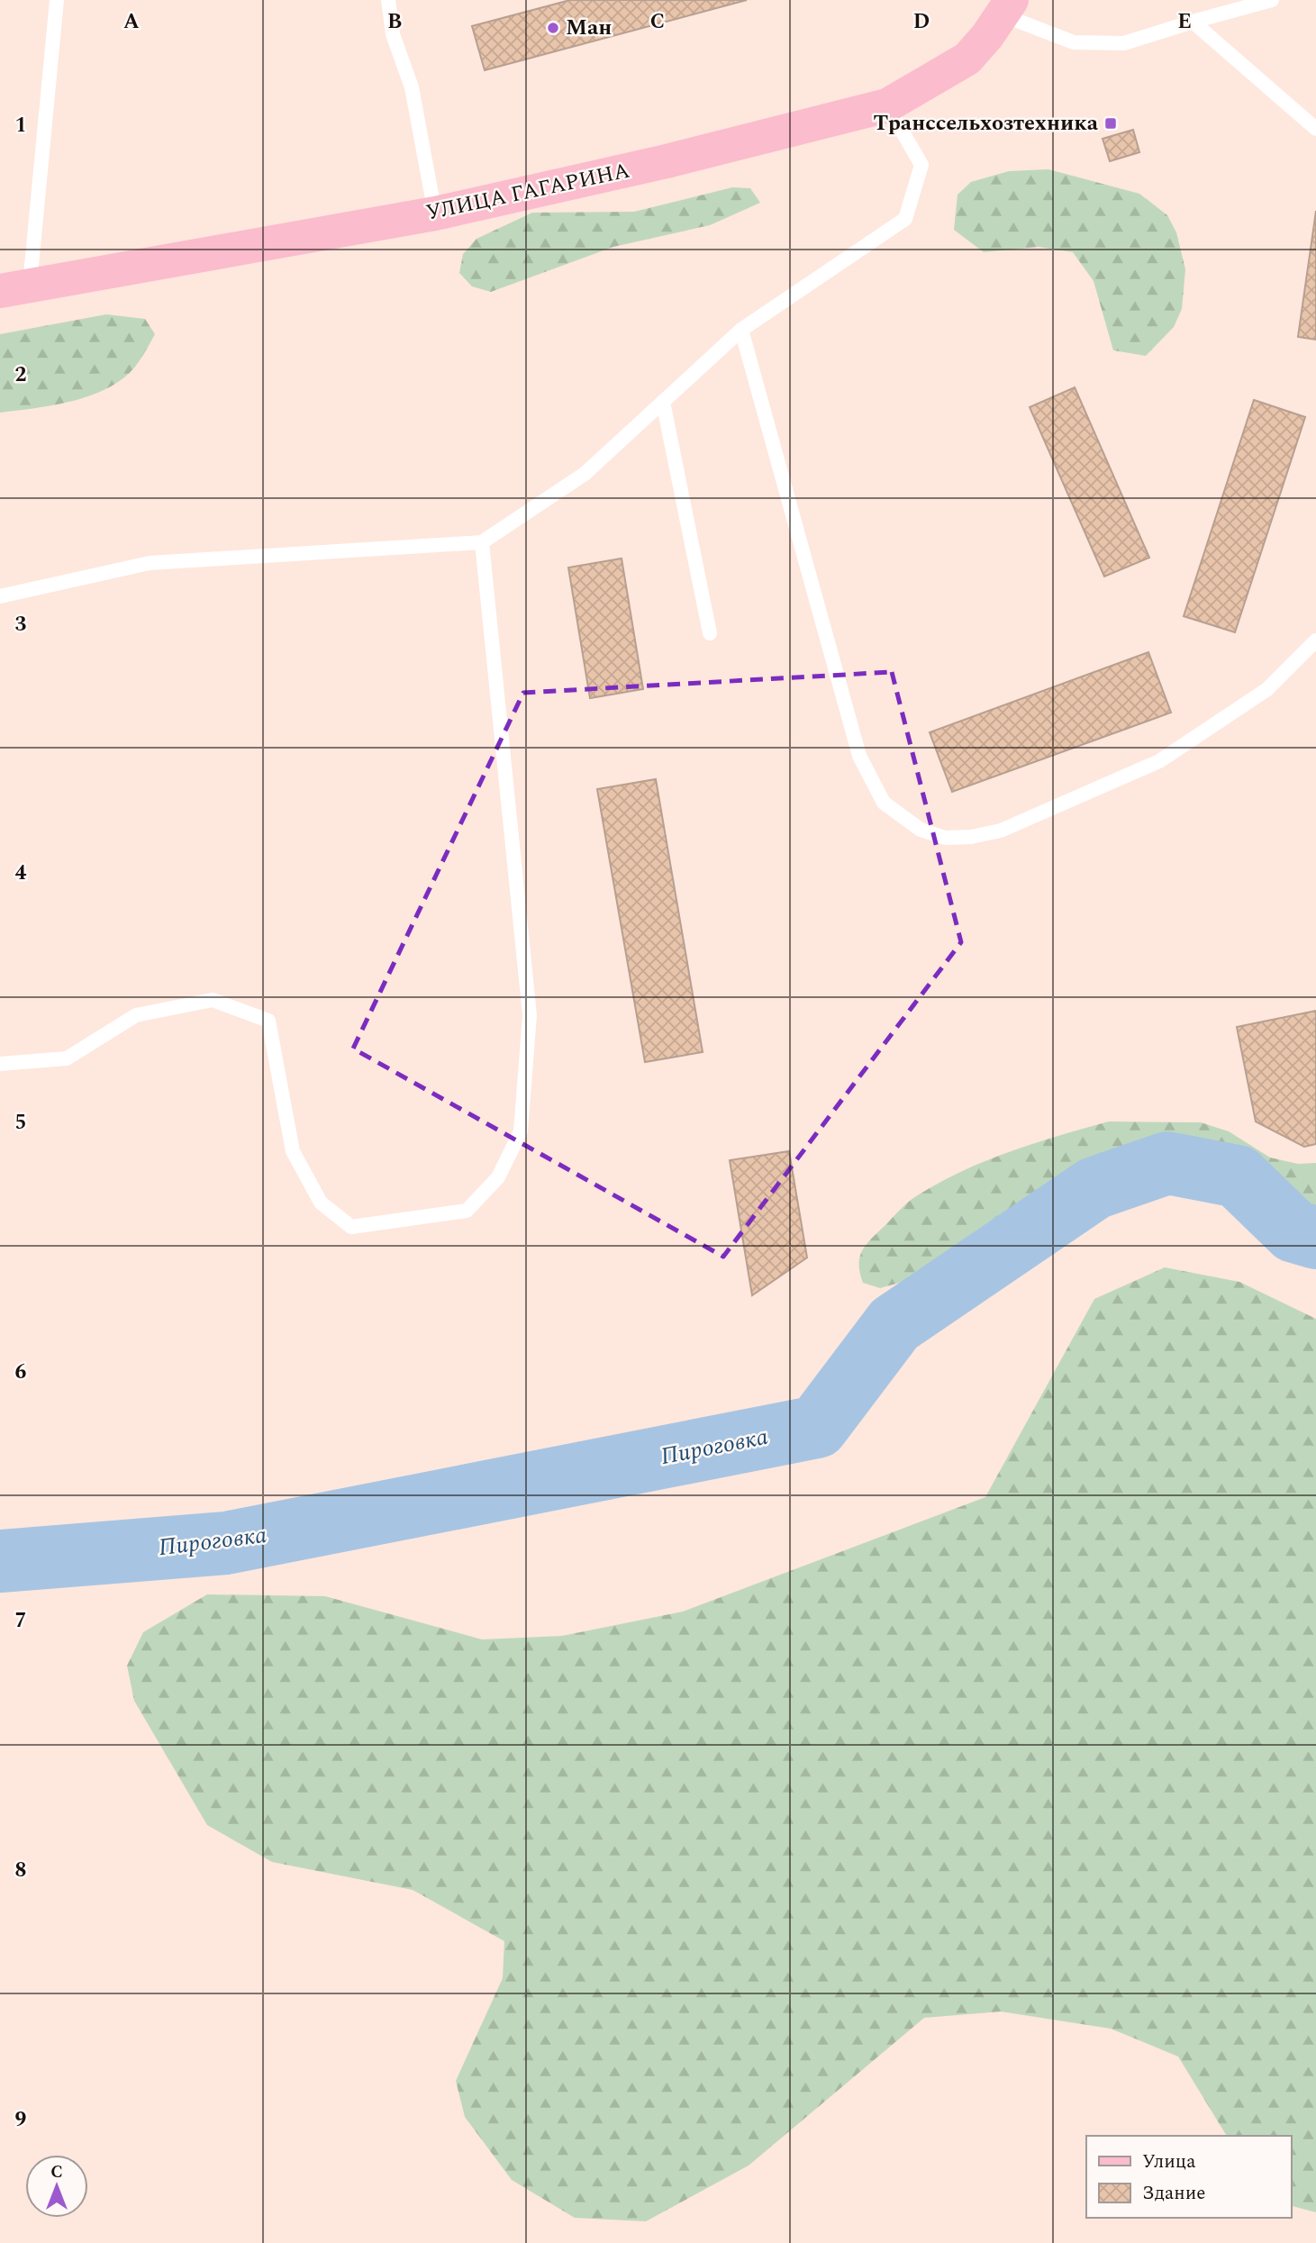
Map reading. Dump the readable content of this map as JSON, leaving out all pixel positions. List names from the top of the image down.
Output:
{
  "streets": {
    "main road": ["УЛИЦА ГАГАРИНА"]
  },
  "water": ["Пироговка"],
  "places": {
    "other": ["Ман"],
    "transit": ["Транссельхозтехника"]
  },
  "legend": ["Улица", "Здание"],
  "north": "top",
  "grid": {
    "columns": [
      "A",
      "B",
      "C",
      "D",
      "E"
    ],
    "rows": [
      "1",
      "2",
      "3",
      "4",
      "5",
      "6",
      "7",
      "8",
      "9"
    ]
  }
}
